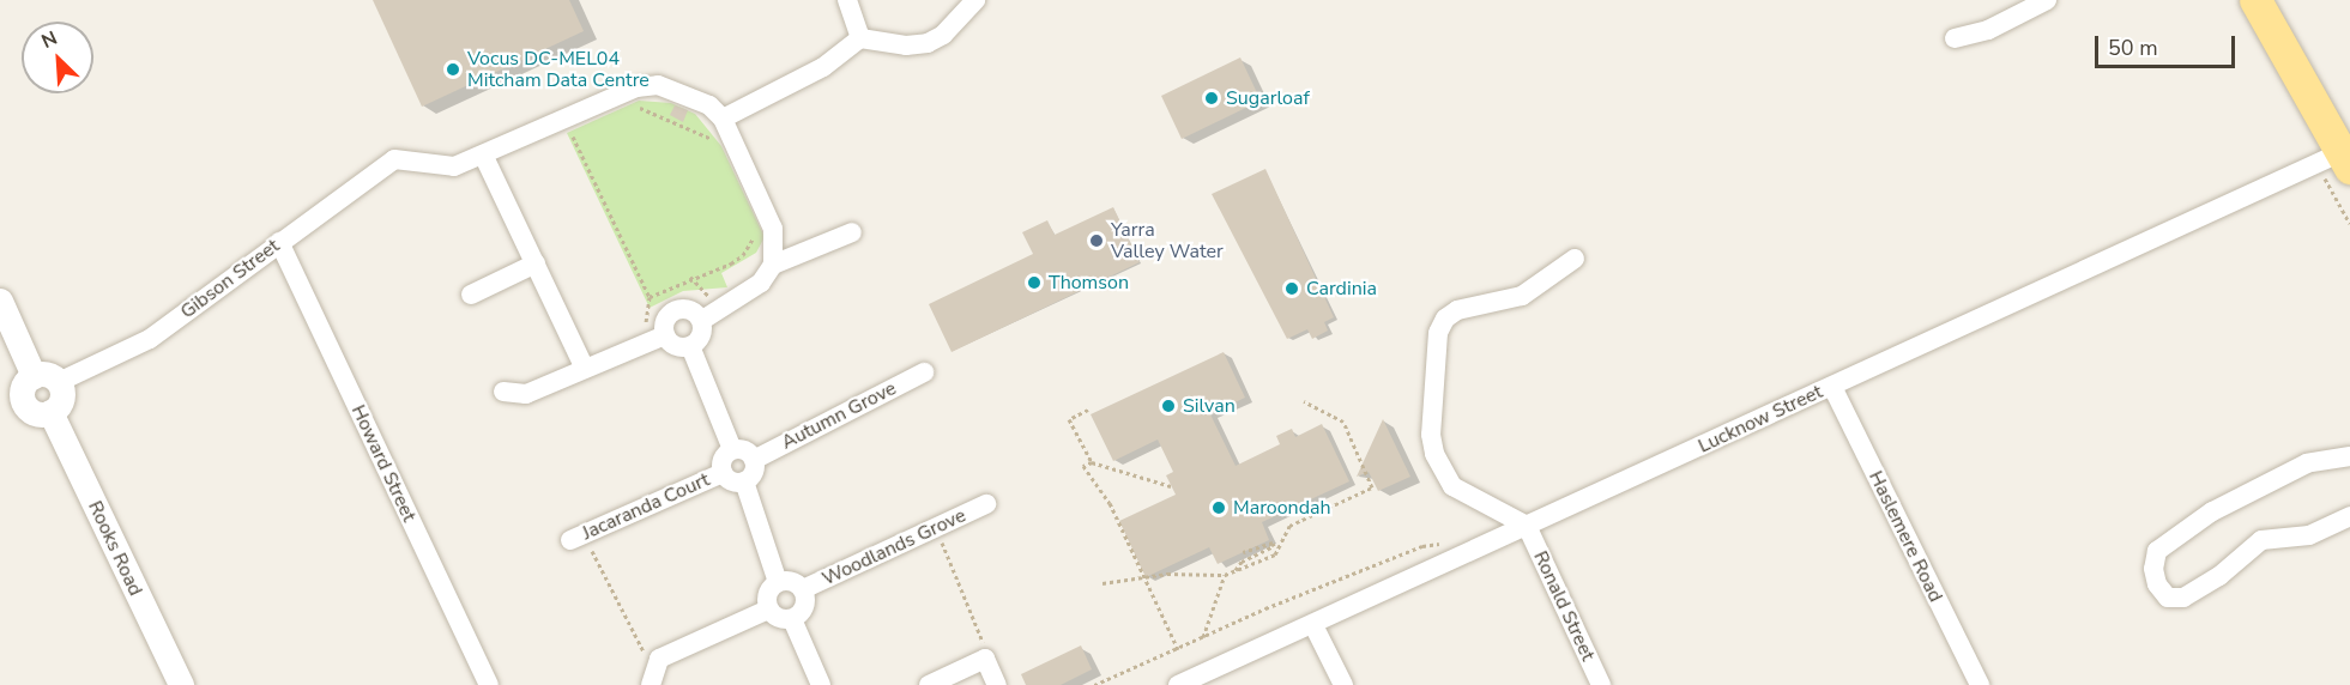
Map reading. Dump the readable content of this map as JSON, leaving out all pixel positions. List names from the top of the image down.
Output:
{
  "streets": {
    "street": [
      "Gibson Street",
      "Autumn Grove",
      "Lucknow Street",
      "Howard Street",
      "Jacaranda Court",
      "Haslemere Road",
      "Woodlands Grove",
      "Rooks Road",
      "Ronald Street"
    ]
  },
  "crossings": [
    ["Gibson Street", "Howard Street"],
    ["Gibson Street", "Rooks Road"],
    ["Autumn Grove", "Jacaranda Court"],
    ["Lucknow Street", "Haslemere Road"],
    ["Lucknow Street", "Ronald Street"]
  ],
  "places": [
    "Vocus DC-MEL04 Mitcham Data Centre",
    "Sugarloaf",
    "Yarra Valley Water",
    "Thomson",
    "Cardinia",
    "Silvan",
    "Maroondah"
  ],
  "scale_bar": "50 m",
  "north": "top left"
}
